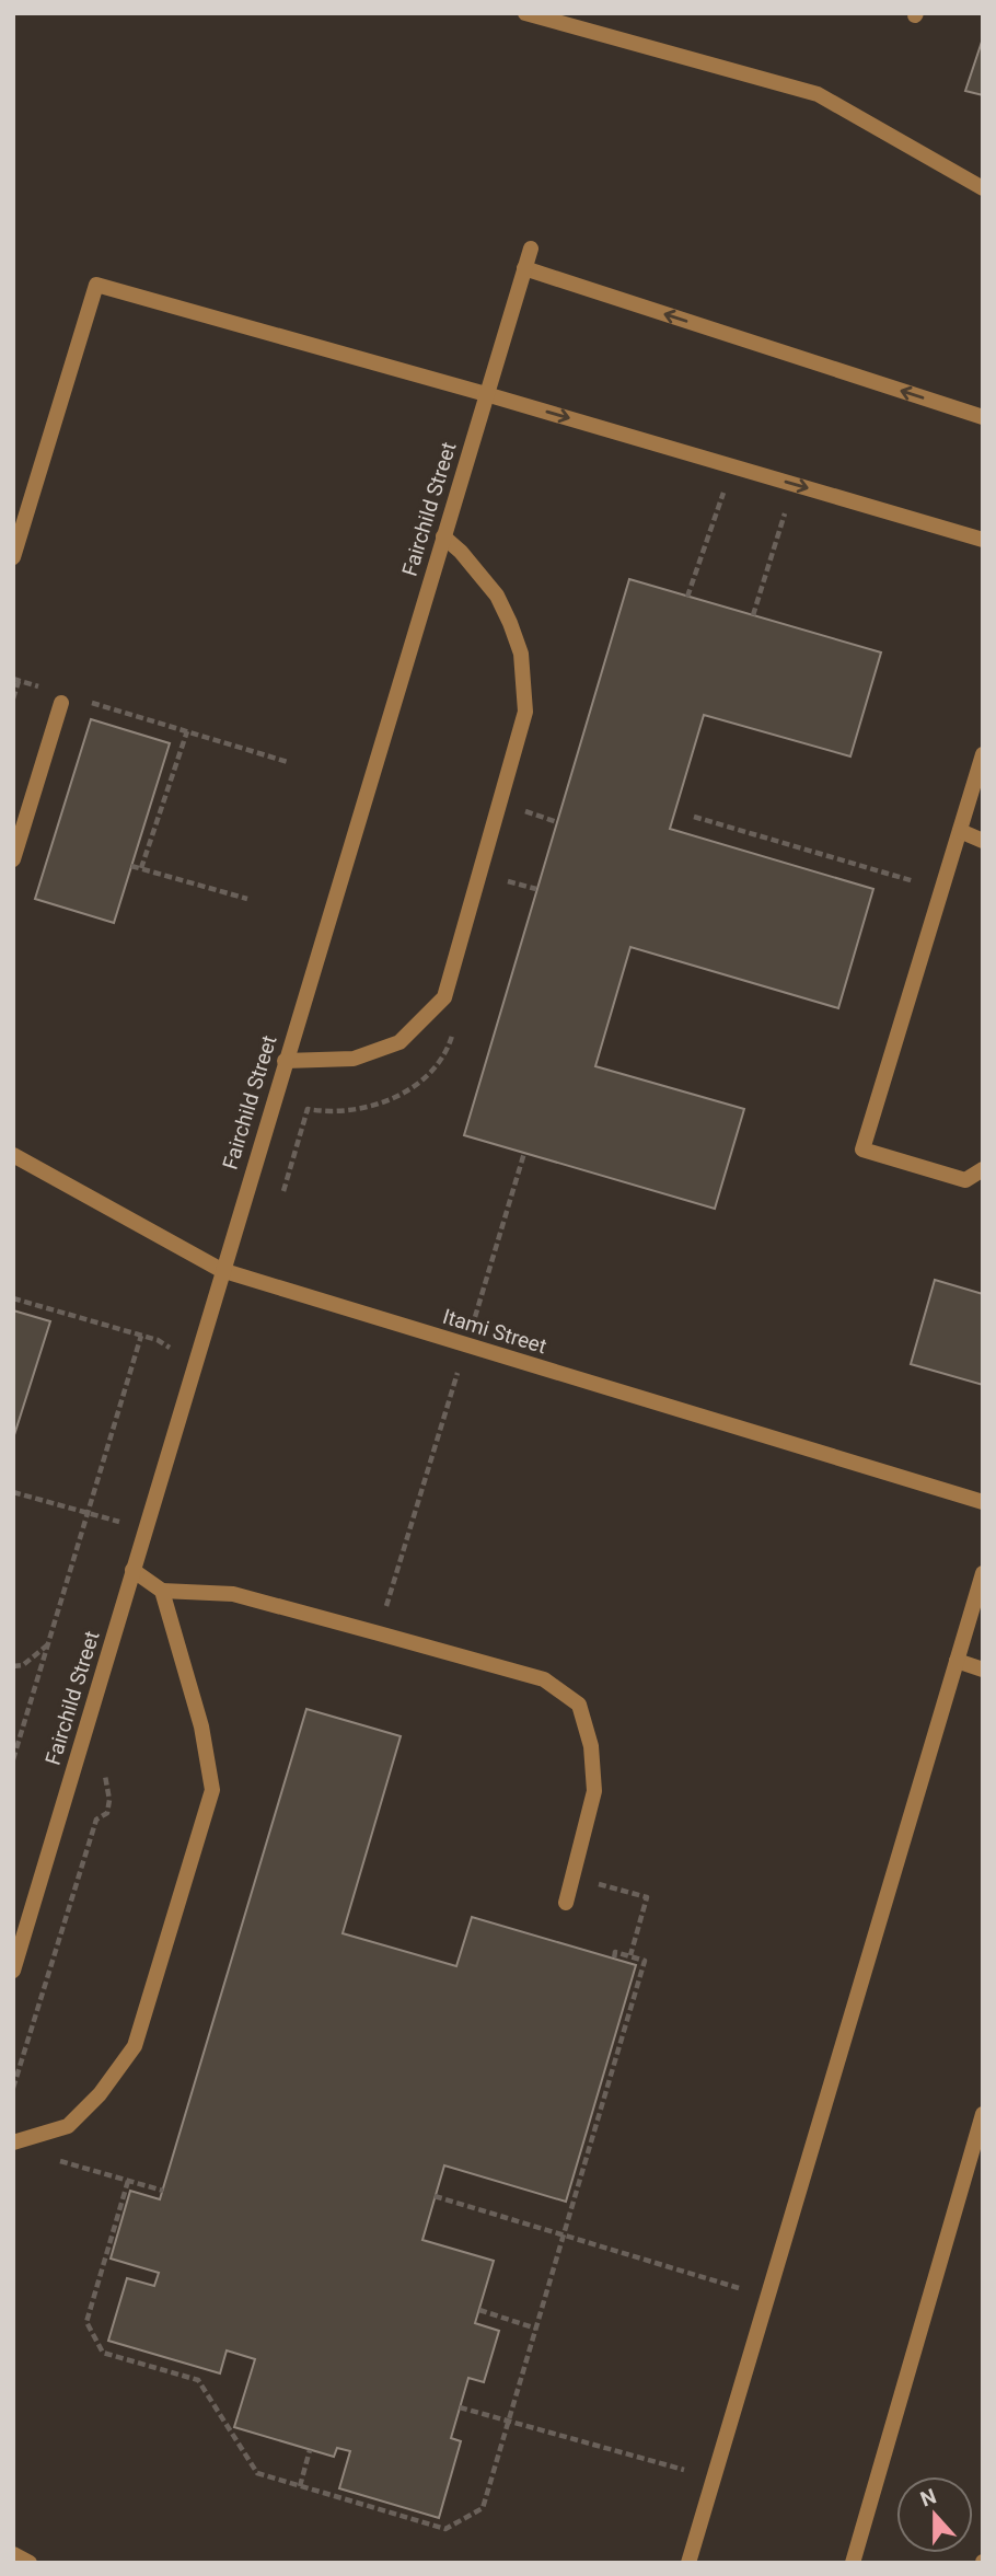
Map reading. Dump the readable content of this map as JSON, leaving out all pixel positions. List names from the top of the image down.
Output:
{
  "streets": {
    "street": ["Fairchild Street", "Itami Street"]
  },
  "crossings": [
    ["Fairchild Street", "Itami Street"]
  ],
  "north": "top"
}
